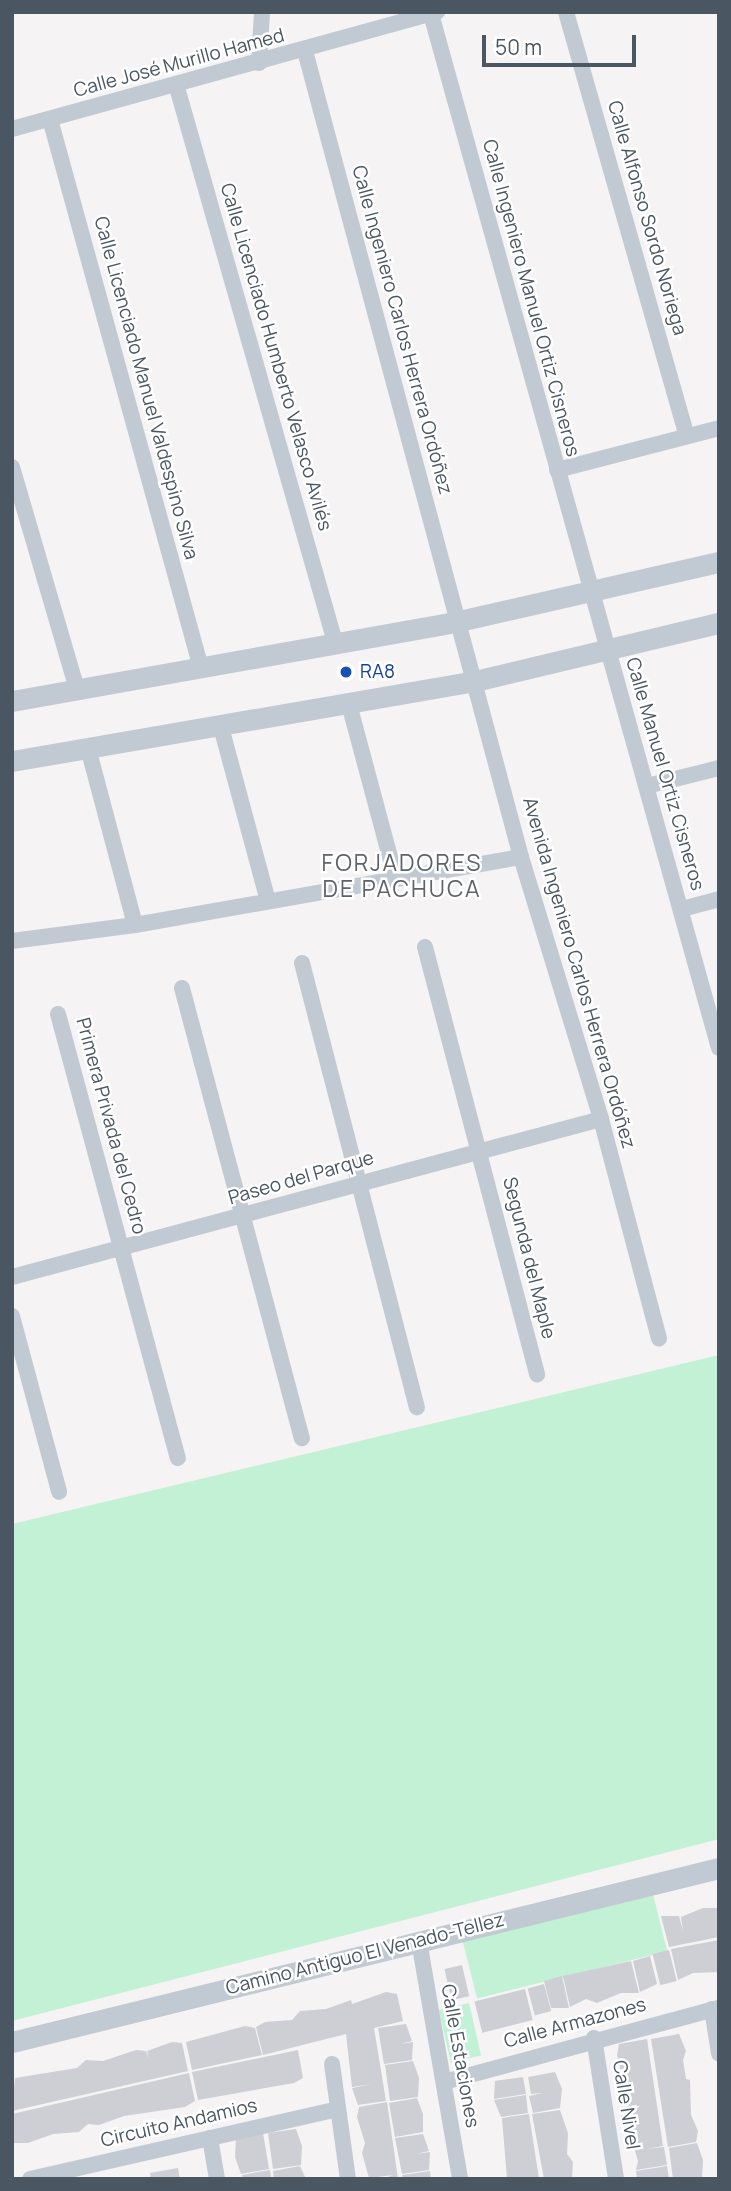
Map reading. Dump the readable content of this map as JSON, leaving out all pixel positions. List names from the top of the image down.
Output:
{
  "streets": {
    "street": [
      "Calle José Murillo Hamed",
      "Calle Alfonso Sordo Noriega",
      "Calle Ingeniero Manuel Ortiz Cisneros",
      "Calle Ingeniero Carlos Herrera Ordóñez",
      "Calle Licenciado Humberto Velasco Avilés",
      "Calle Licenciado Manuel Valdespino Silva",
      "Calle Manuel Ortiz Cisneros",
      "Avenida Ingeniero Carlos Herrera Ordóñez",
      "Primera Privada del Cedro",
      "Paseo del Parque",
      "Segunda del Maple",
      "Camino Antiguo El Venado-Tellez",
      "Calle Armazones",
      "Calle Estaciones",
      "Calle Nivel",
      "Circuito Andamios"
    ]
  },
  "crossings": [
    ["Calle José Murillo Hamed", "Calle Ingeniero Manuel Ortiz Cisneros"],
    ["Calle José Murillo Hamed", "Calle Ingeniero Carlos Herrera Ordóñez"],
    ["Calle José Murillo Hamed", "Calle Licenciado Humberto Velasco Avilés"],
    ["Calle José Murillo Hamed", "Calle Licenciado Manuel Valdespino Silva"],
    ["Calle Ingeniero Manuel Ortiz Cisneros", "Calle Manuel Ortiz Cisneros"],
    ["Calle Ingeniero Carlos Herrera Ordóñez", "Avenida Ingeniero Carlos Herrera Ordóñez"],
    ["Avenida Ingeniero Carlos Herrera Ordóñez", "Paseo del Parque"],
    ["Primera Privada del Cedro", "Paseo del Parque"],
    ["Paseo del Parque", "Segunda del Maple"],
    ["Camino Antiguo El Venado-Tellez", "Calle Estaciones"],
    ["Calle Armazones", "Calle Estaciones"],
    ["Calle Armazones", "Calle Nivel"]
  ],
  "districts": ["FORJADORES DE PACHUCA"],
  "places": ["RA8"],
  "scale_bar": "50 m"
}
